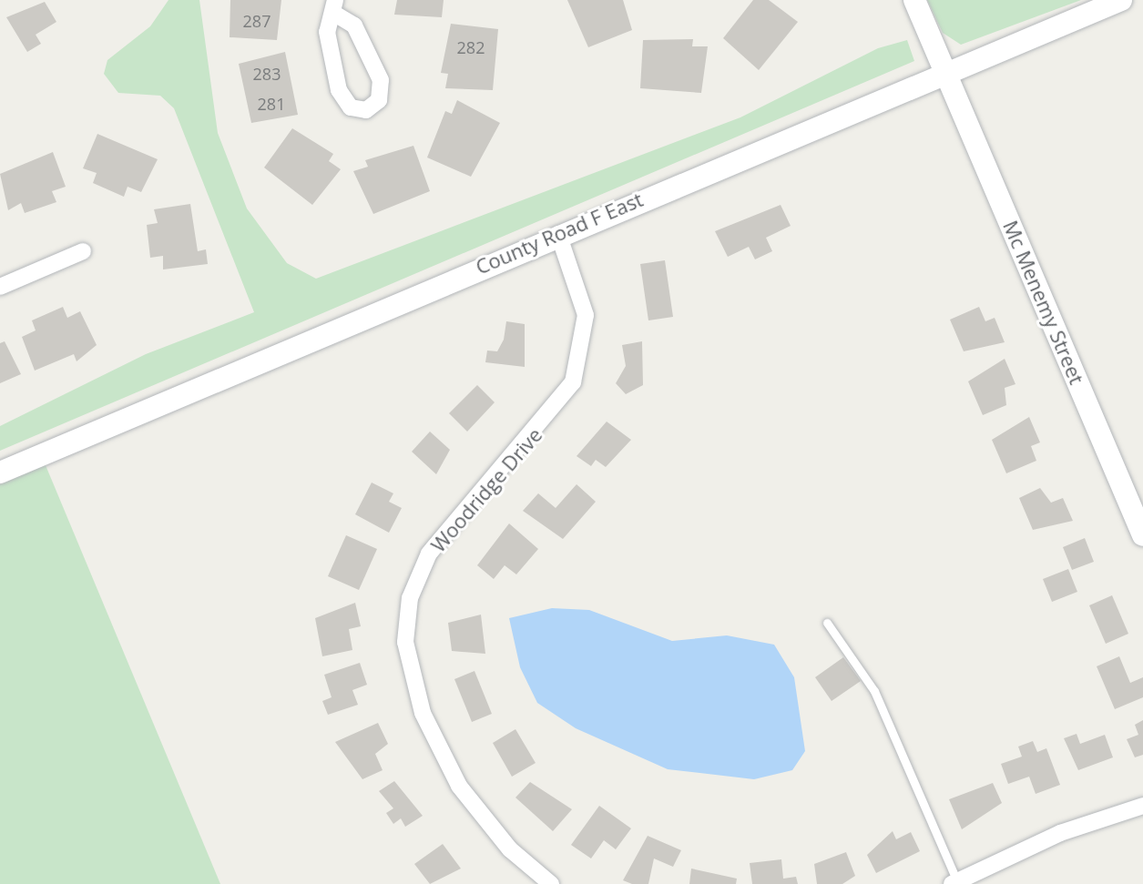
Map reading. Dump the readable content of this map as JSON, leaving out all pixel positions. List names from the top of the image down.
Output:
{
  "streets": {
    "street": ["County Road F East", "Mc Menemy Street", "Woodridge Drive"]
  },
  "crossings": [
    ["County Road F East", "Mc Menemy Street"],
    ["County Road F East", "Woodridge Drive"]
  ],
  "house_numbers": [
    "287",
    "282",
    "283",
    "281"
  ]
}
